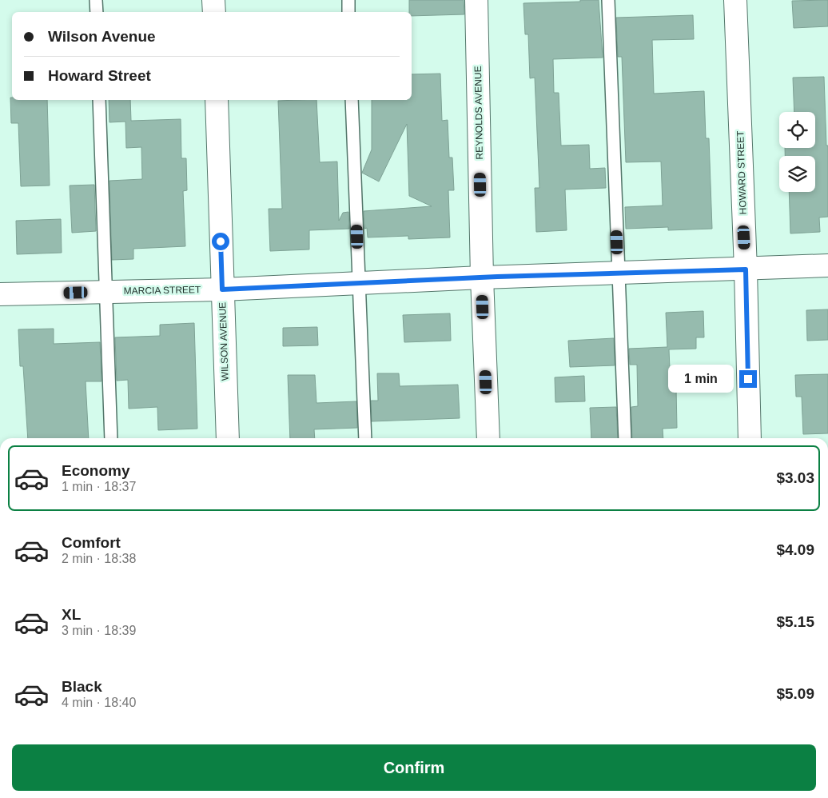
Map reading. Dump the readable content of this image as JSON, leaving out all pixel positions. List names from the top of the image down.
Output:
{
  "streets": {
    "street": [
      "REYNOLDS AVENUE",
      "HOWARD STREET",
      "MARCIA STREET",
      "WILSON AVENUE"
    ]
  },
  "crossings": [
    ["REYNOLDS AVENUE", "MARCIA STREET"],
    ["HOWARD STREET", "MARCIA STREET"],
    ["MARCIA STREET", "WILSON AVENUE"]
  ],
  "page": {
    "banner": ["Wilson Avenue", "Howard Street"],
    "bubble": "1 min",
    "list": [
      {
        "name": "Economy",
        "note": "1 min · 18:37",
        "value": "$3.03"
      },
      {
        "name": "Comfort",
        "note": "2 min · 18:38",
        "value": "$4.09"
      },
      {
        "name": "XL",
        "note": "3 min · 18:39",
        "value": "$5.15"
      },
      {
        "name": "Black",
        "note": "4 min · 18:40",
        "value": "$5.09"
      }
    ],
    "buttons": "Confirm"
  }
}
